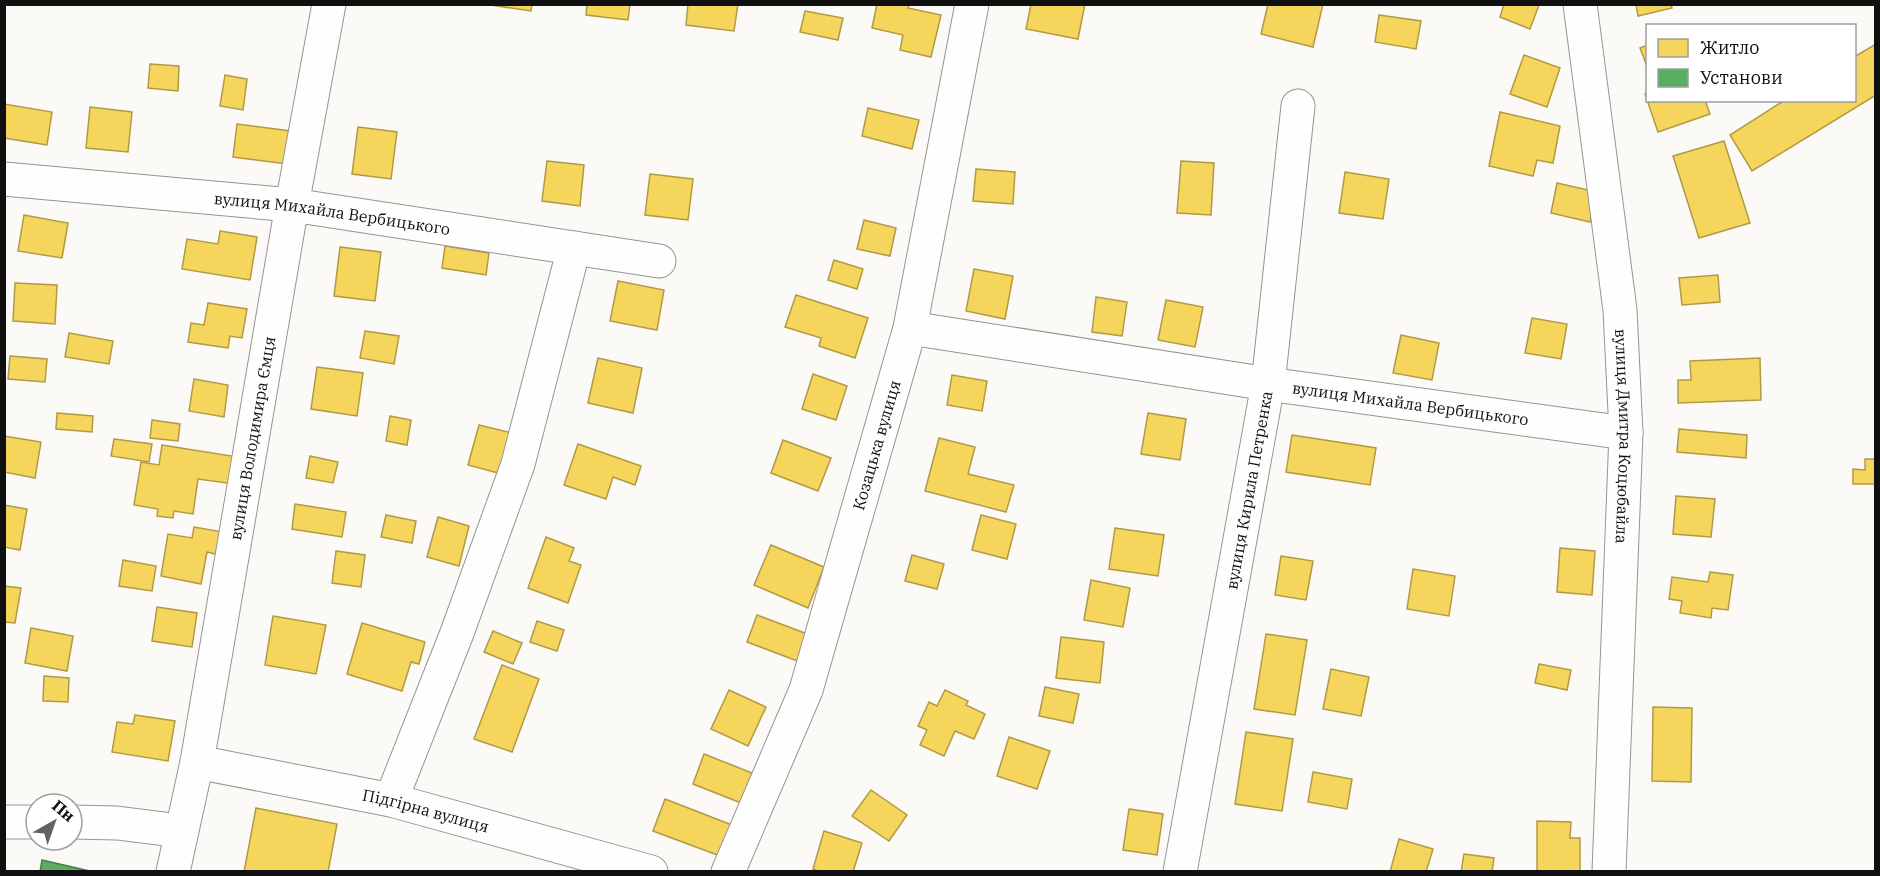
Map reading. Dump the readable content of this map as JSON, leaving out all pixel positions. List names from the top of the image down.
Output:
{
  "streets": {
    "street": [
      "вулиця Михайла Вербицького",
      "вулиця Дмитра Коцюбайла",
      "вулиця Володимира Ємця",
      "Козацька вулиця",
      "вулиця Кирила Петренка",
      "Підгірна вулиця"
    ]
  },
  "crossings": [
    ["вулиця Михайла Вербицького", "вулиця Дмитра Коцюбайла"],
    ["вулиця Михайла Вербицького", "вулиця Володимира Ємця"],
    ["вулиця Михайла Вербицького", "Козацька вулиця"],
    ["вулиця Михайла Вербицького", "вулиця Кирила Петренка"],
    ["вулиця Володимира Ємця", "Підгірна вулиця"]
  ],
  "legend": ["Житло", "Установи"],
  "north": "top right"
}
